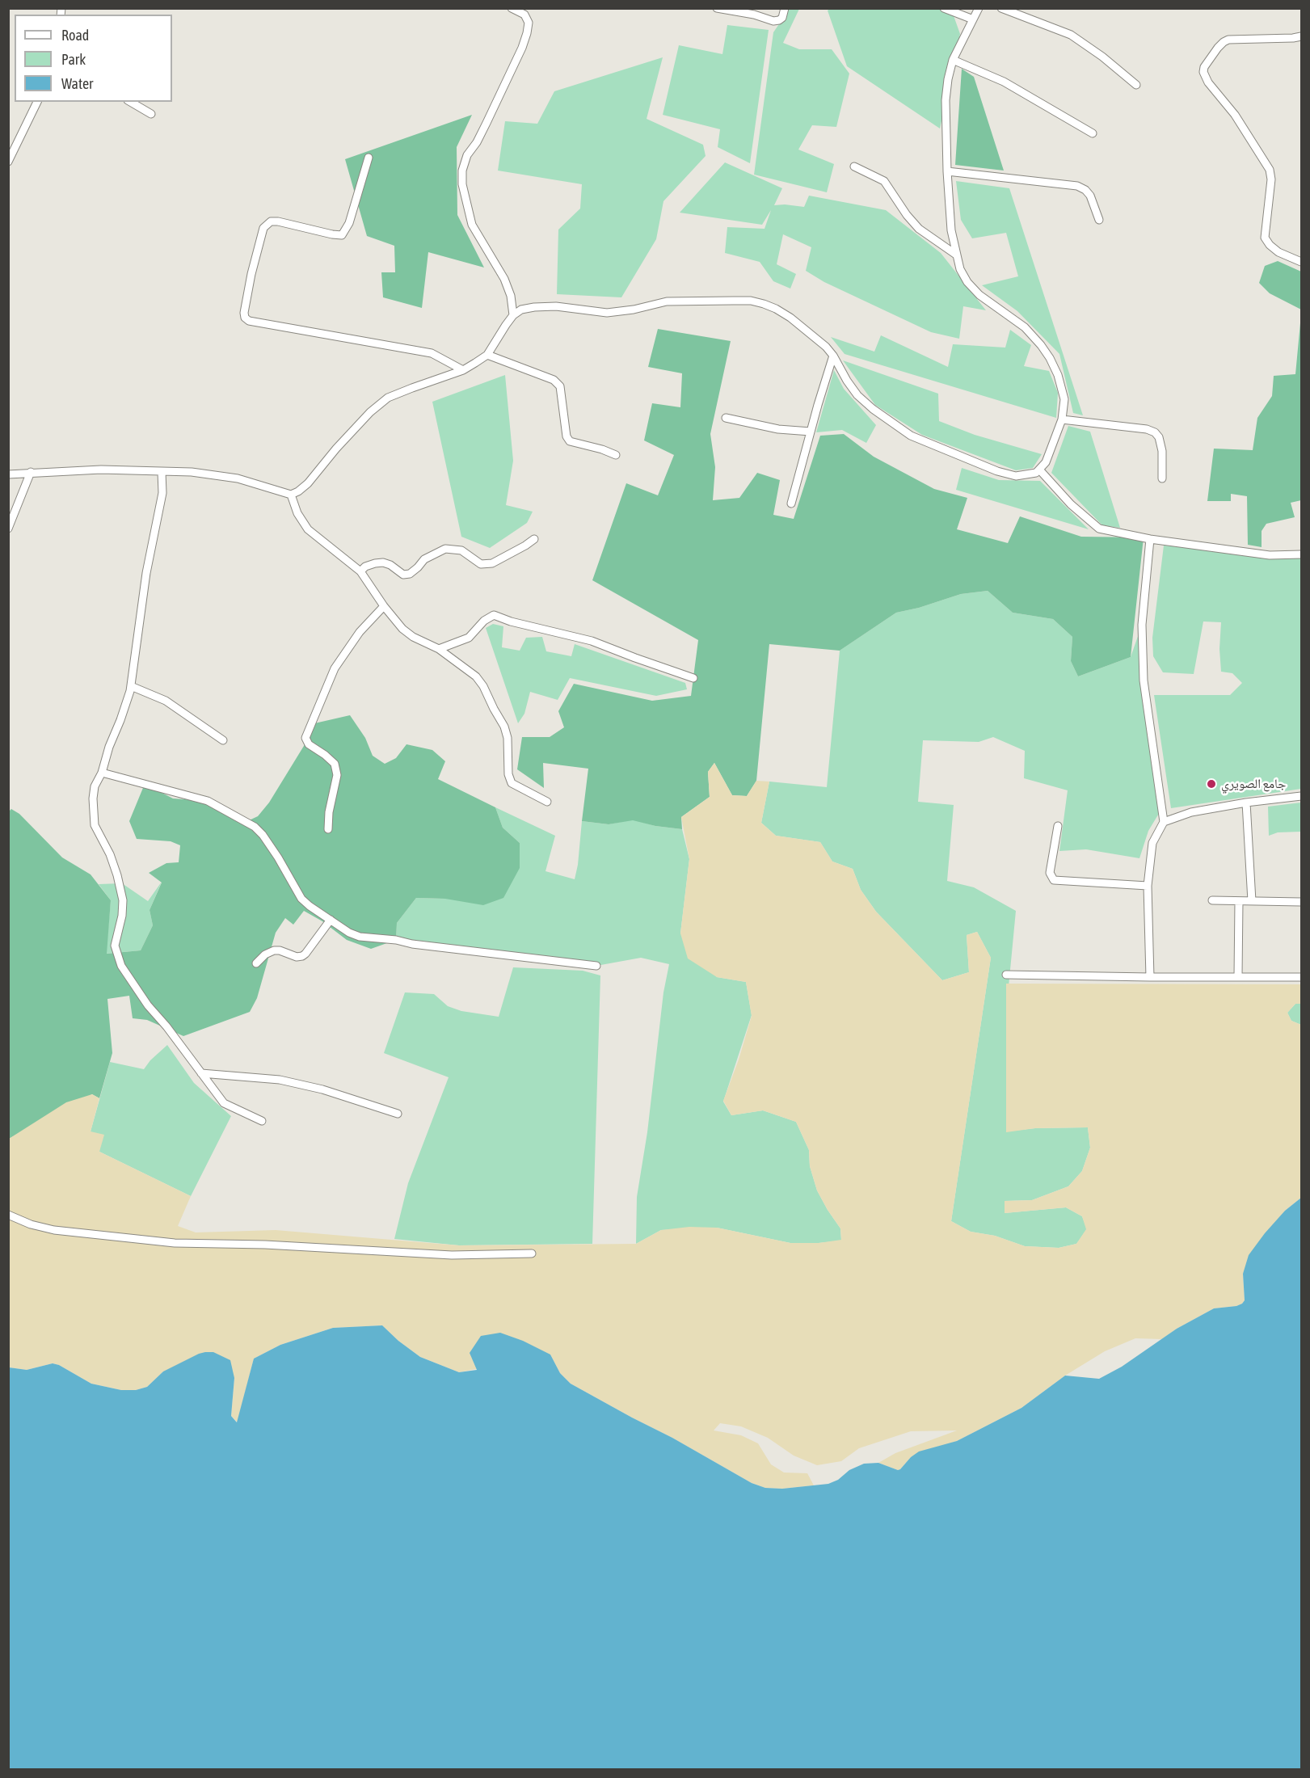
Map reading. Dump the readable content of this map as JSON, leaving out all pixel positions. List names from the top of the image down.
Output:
{
  "places": ["جامع الصويري"],
  "legend": ["Road", "Park", "Water"]
}
